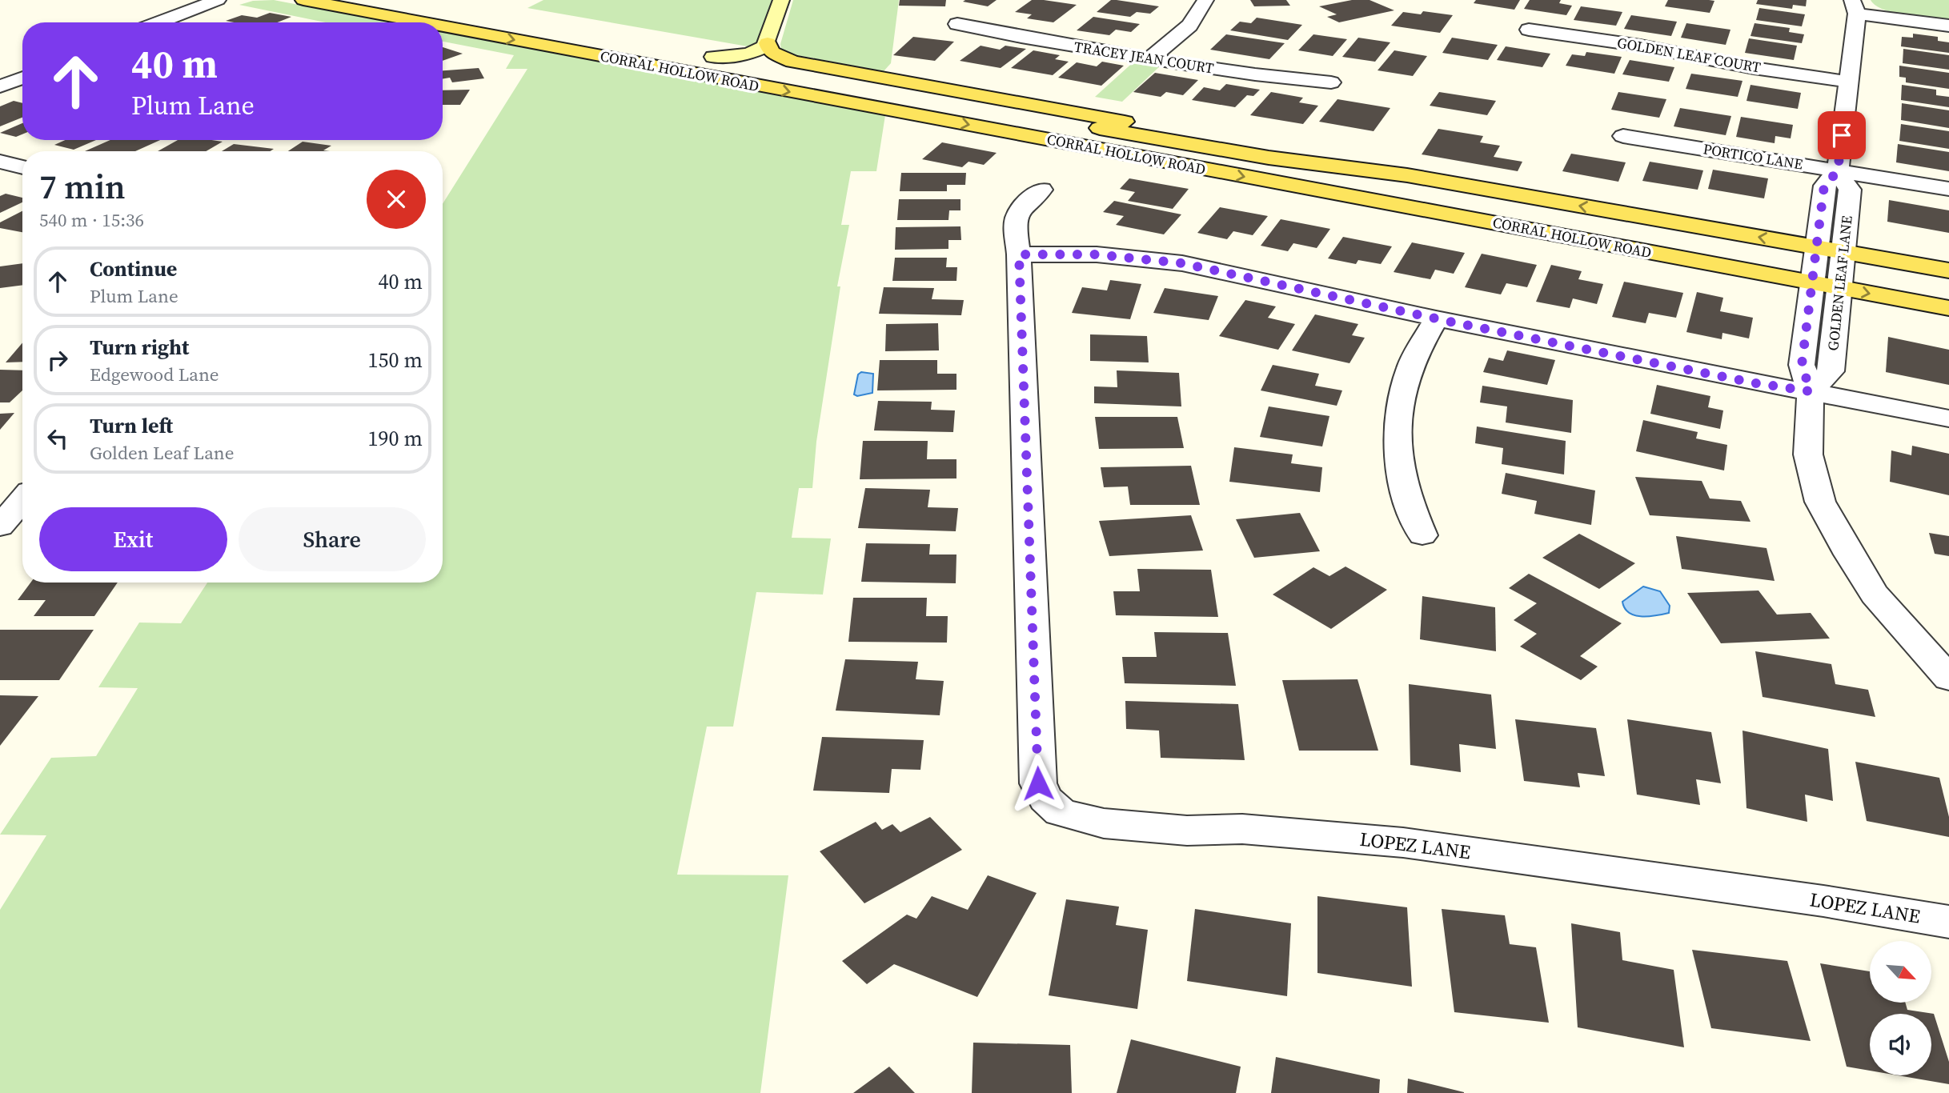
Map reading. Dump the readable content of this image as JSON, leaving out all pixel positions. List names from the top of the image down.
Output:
{
  "streets": {
    "main road": ["CORRAL HOLLOW ROAD"],
    "street": [
      "GOLDEN LEAF COURT",
      "TRACEY JEAN COURT",
      "PORTICO LANE",
      "GOLDEN LEAF LANE",
      "LOPEZ LANE"
    ]
  },
  "crossings": [
    ["GOLDEN LEAF COURT", "GOLDEN LEAF LANE"],
    ["CORRAL HOLLOW ROAD", "GOLDEN LEAF LANE"],
    ["PORTICO LANE", "GOLDEN LEAF LANE"]
  ],
  "north": "bottom right",
  "page": {
    "turn": ["40 m", "Plum Lane"],
    "heading": ["7 min", "540 m · 15:36"],
    "list": [
      {
        "name": "Continue",
        "note": "Plum Lane",
        "value": "40 m"
      },
      {
        "name": "Turn right",
        "note": "Edgewood Lane",
        "value": "150 m"
      },
      {
        "name": "Turn left",
        "note": "Golden Leaf Lane",
        "value": "190 m"
      }
    ],
    "buttons": ["Exit", "Share"]
  }
}
